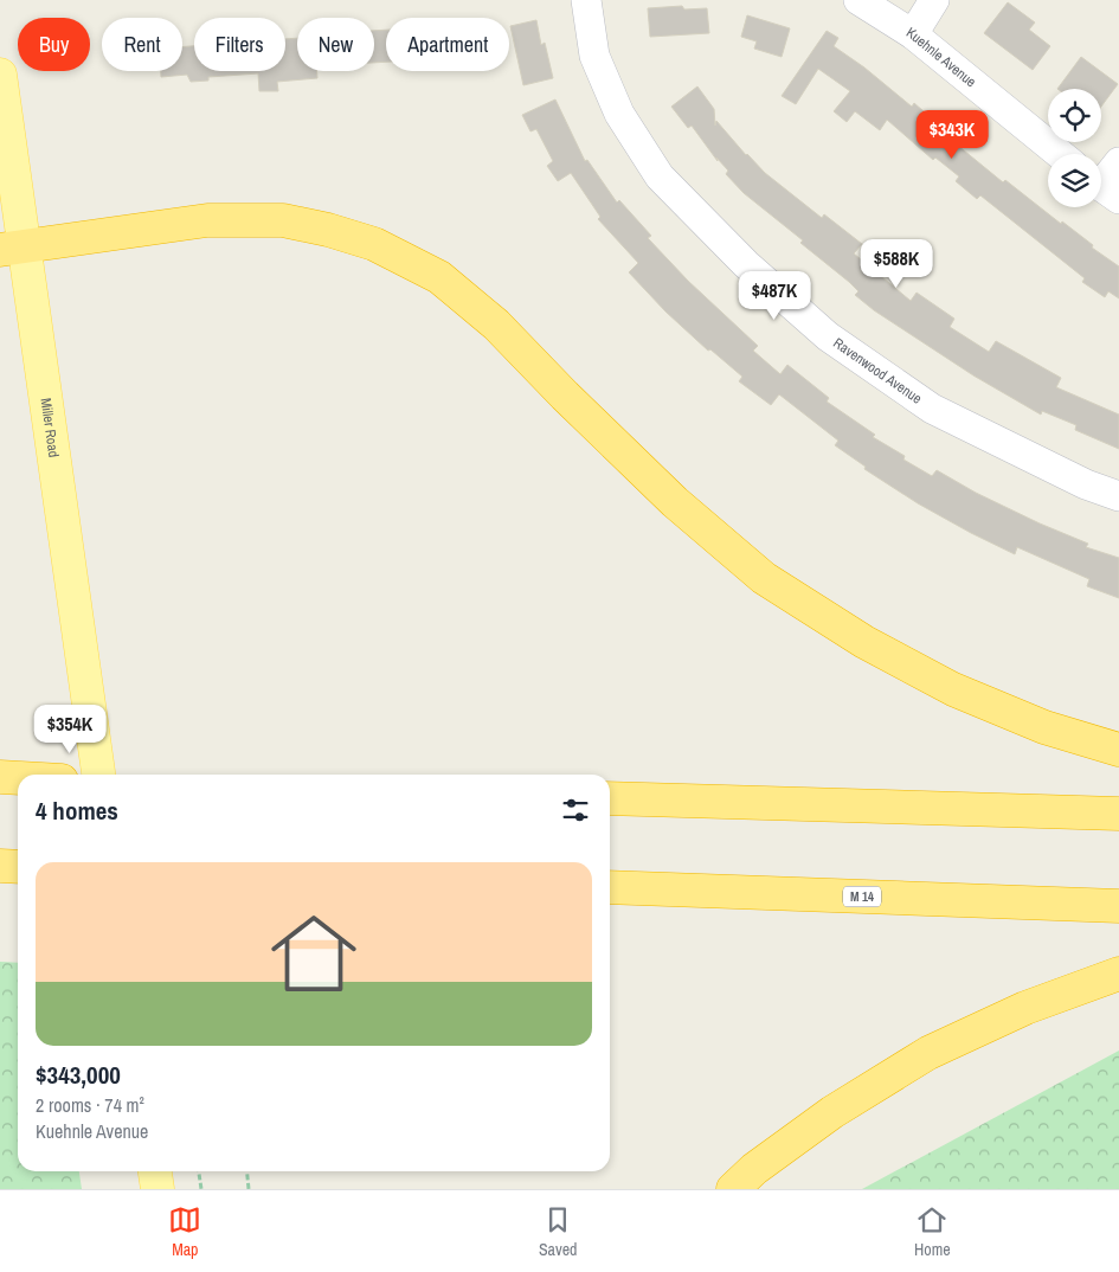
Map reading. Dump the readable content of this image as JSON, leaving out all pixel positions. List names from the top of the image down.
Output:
{
  "streets": {
    "highway": ["M 14"],
    "main road": ["Miller Road"],
    "street": ["Kuehnle Avenue", "Ravenwood Avenue"]
  },
  "page": {
    "chip": [
      "Buy",
      "Rent",
      "Filters",
      "New",
      "Apartment"
    ],
    "price": [
      "$343K",
      "$588K",
      "$487K",
      "$354K"
    ],
    "heading": "4 homes",
    "list": [
      {
        "name": "$343,000",
        "note": "2 rooms · 74 m² · Kuehnle Avenue"
      }
    ],
    "tabs": ["Map", "Saved", "Home"]
  }
}
